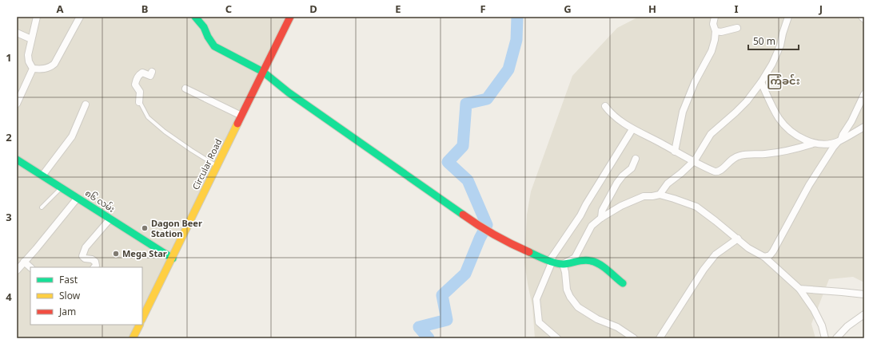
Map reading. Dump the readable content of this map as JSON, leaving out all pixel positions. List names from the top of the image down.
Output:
{
  "streets": {
    "street": ["Circular Road", "၈၆ လမ်း"]
  },
  "crossings": [
    ["Circular Road", "၈၆ လမ်း"]
  ],
  "districts": ["ကြံခင်း"],
  "places": ["Dagon Beer Station", "Mega Star"],
  "legend": ["Fast", "Slow", "Jam"],
  "scale_bar": "50 m",
  "grid": {
    "columns": [
      "A",
      "B",
      "C",
      "D",
      "E",
      "F",
      "G",
      "H",
      "I",
      "J"
    ],
    "rows": [
      "1",
      "2",
      "3",
      "4"
    ]
  }
}
